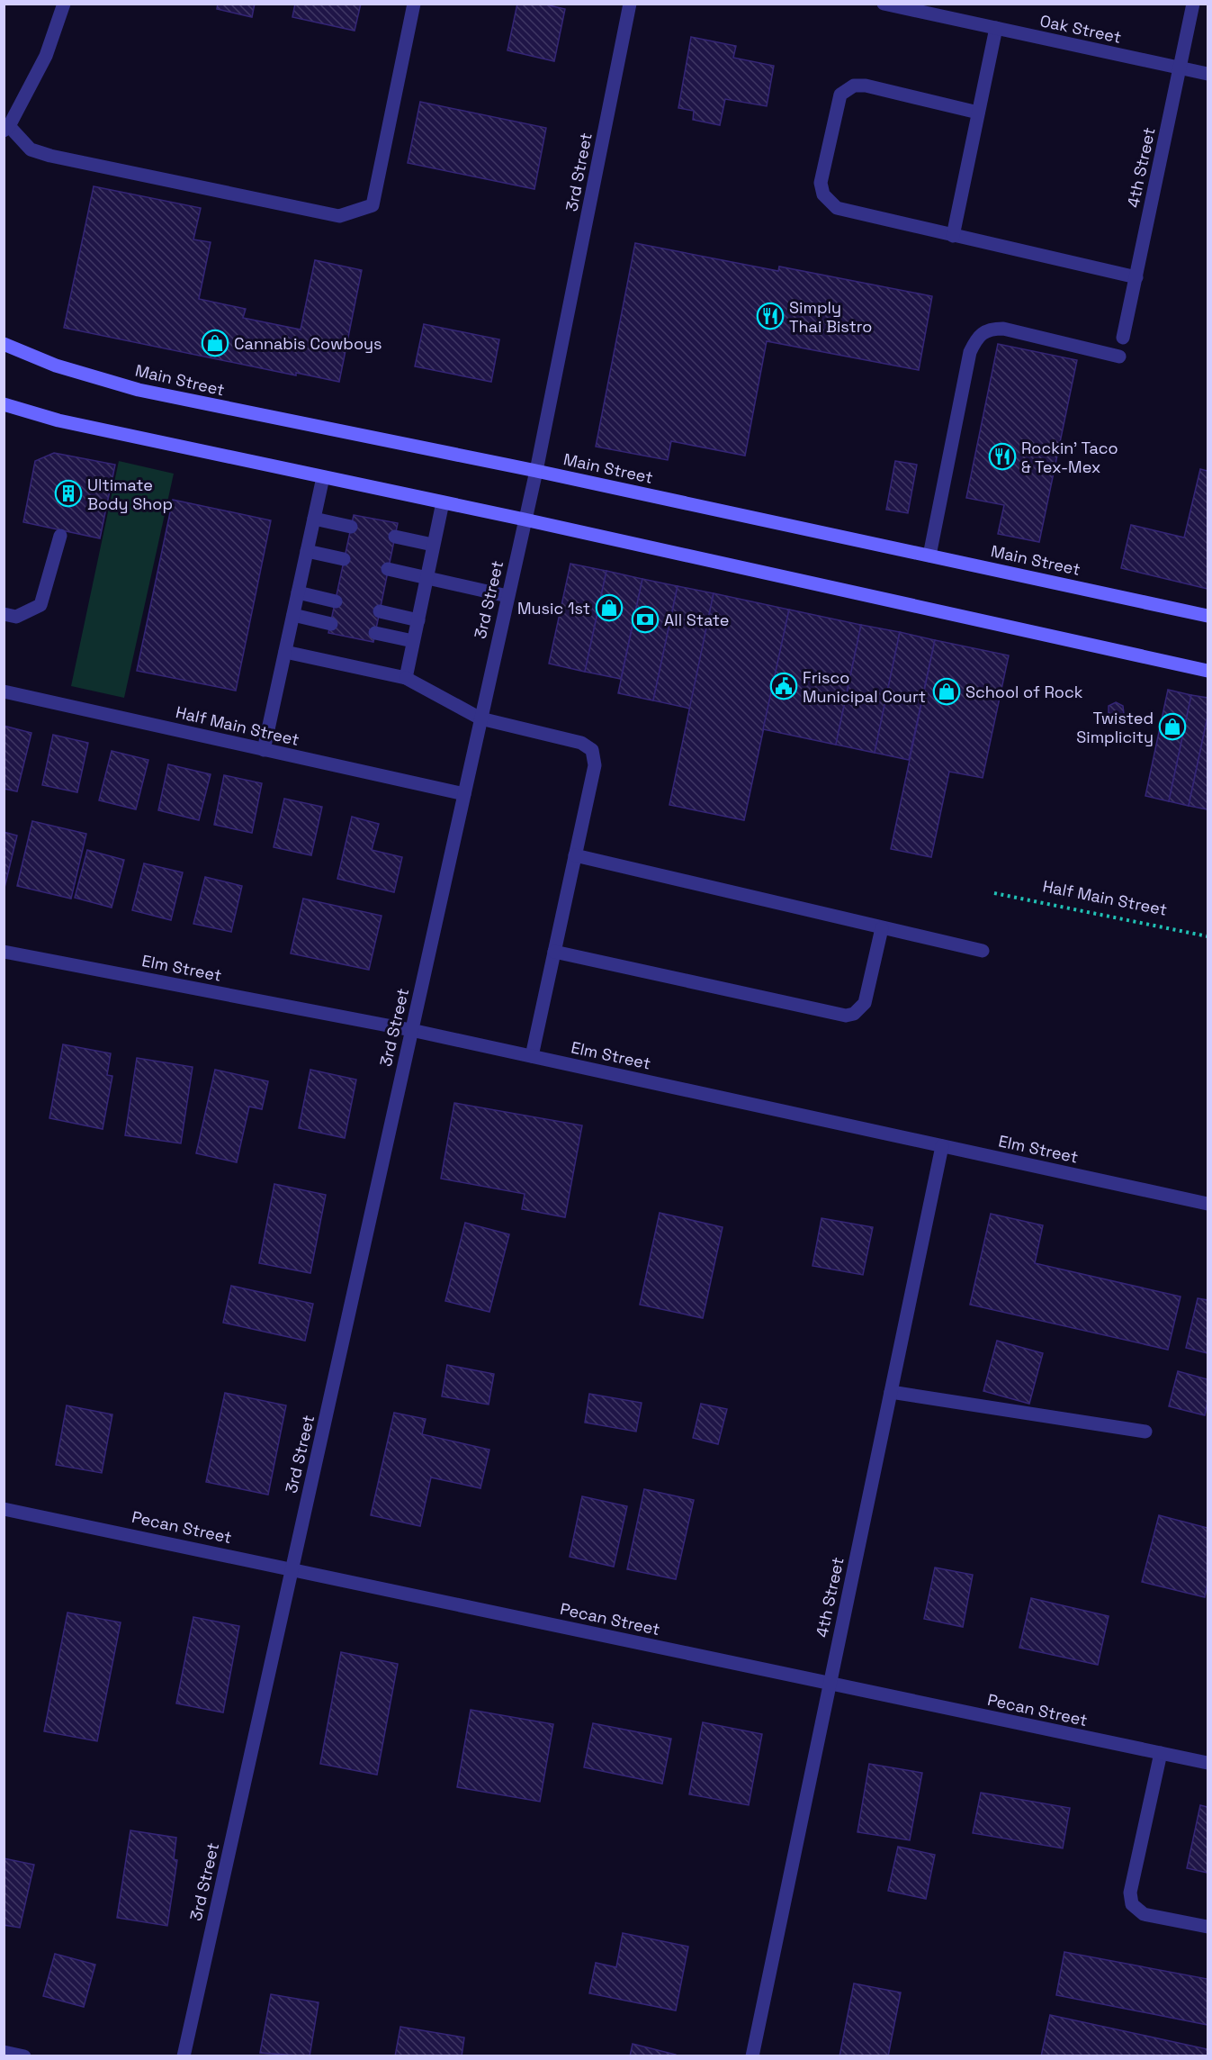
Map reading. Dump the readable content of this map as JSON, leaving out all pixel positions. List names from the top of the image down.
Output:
{
  "streets": {
    "main road": ["Main Street"],
    "street": [
      "Oak Street",
      "4th Street",
      "3rd Street",
      "Half Main Street",
      "Elm Street",
      "Pecan Street"
    ]
  },
  "crossings": [
    ["Oak Street", "4th Street"],
    ["4th Street", "Elm Street"],
    ["4th Street", "Pecan Street"],
    ["3rd Street", "Main Street"],
    ["3rd Street", "Half Main Street"],
    ["3rd Street", "Elm Street"],
    ["3rd Street", "Pecan Street"]
  ],
  "places": {
    "restaurant": ["Simply Thai Bistro", "Rockin' Taco & Tex-Mex"],
    "shop": [
      "Cannabis Cowboys",
      "Music 1st",
      "School of Rock",
      "Twisted Simplicity"
    ],
    "building": ["Ultimate Body Shop"],
    "bank": ["All State"],
    "public building": ["Frisco Municipal Court"]
  }
}
